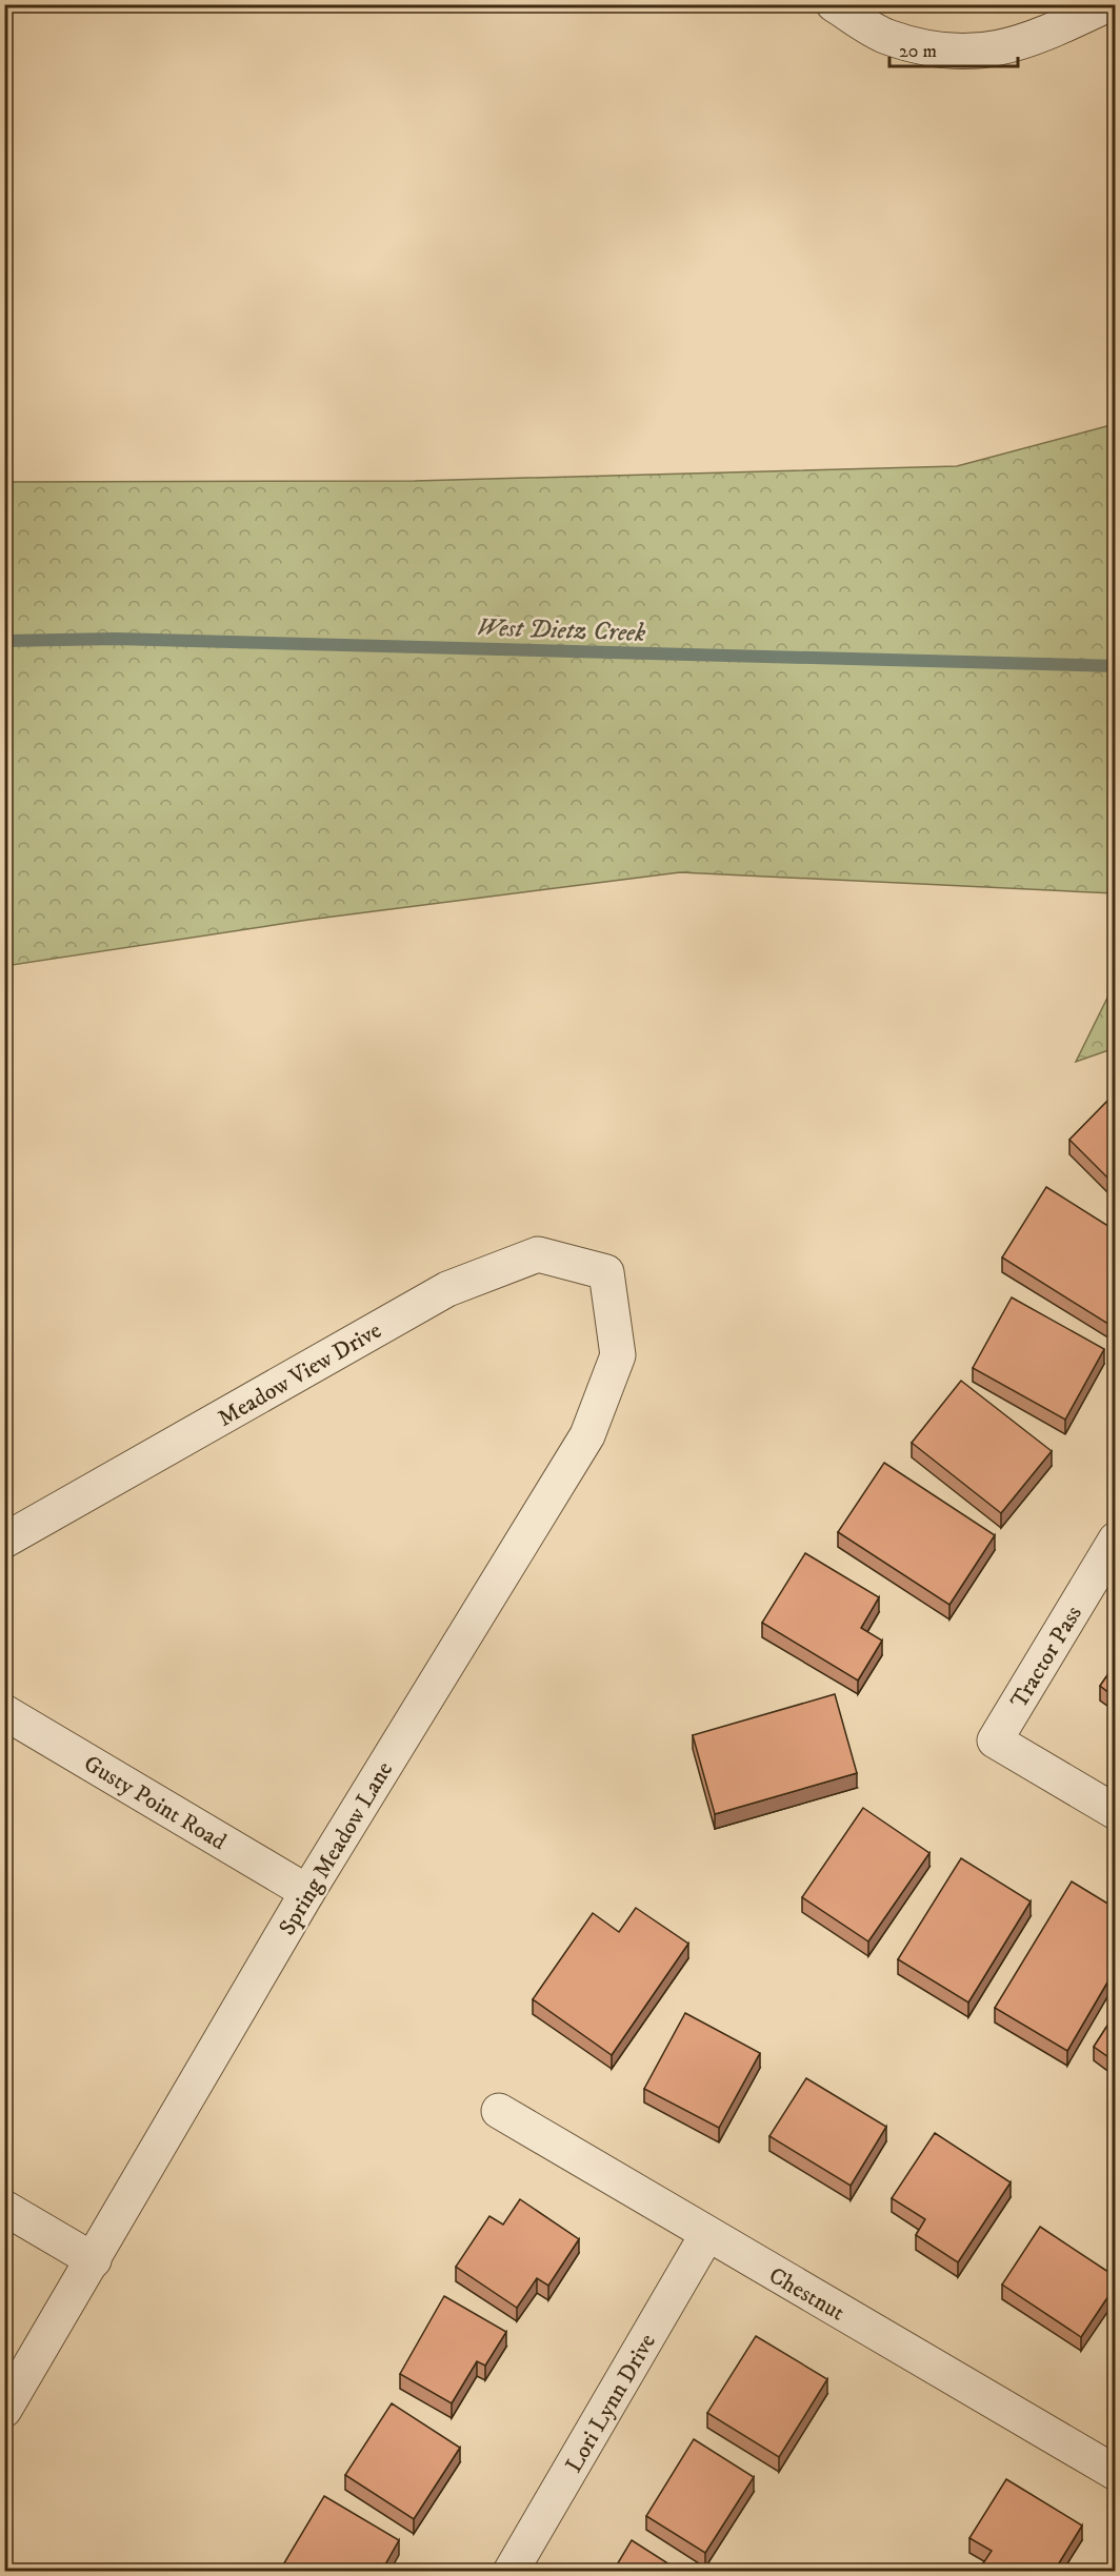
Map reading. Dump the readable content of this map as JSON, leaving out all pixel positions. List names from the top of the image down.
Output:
{
  "streets": {
    "street": [
      "Meadow View Drive",
      "Tractor Pass",
      "Gusty Point Road",
      "Spring Meadow Lane",
      "Chestnut",
      "Lori Lynn Drive"
    ]
  },
  "crossings": [
    ["Meadow View Drive", "Spring Meadow Lane"],
    ["Gusty Point Road", "Spring Meadow Lane"],
    ["Chestnut", "Lori Lynn Drive"]
  ],
  "water": ["West Dietz Creek"],
  "scale_bar": "20 m"
}
